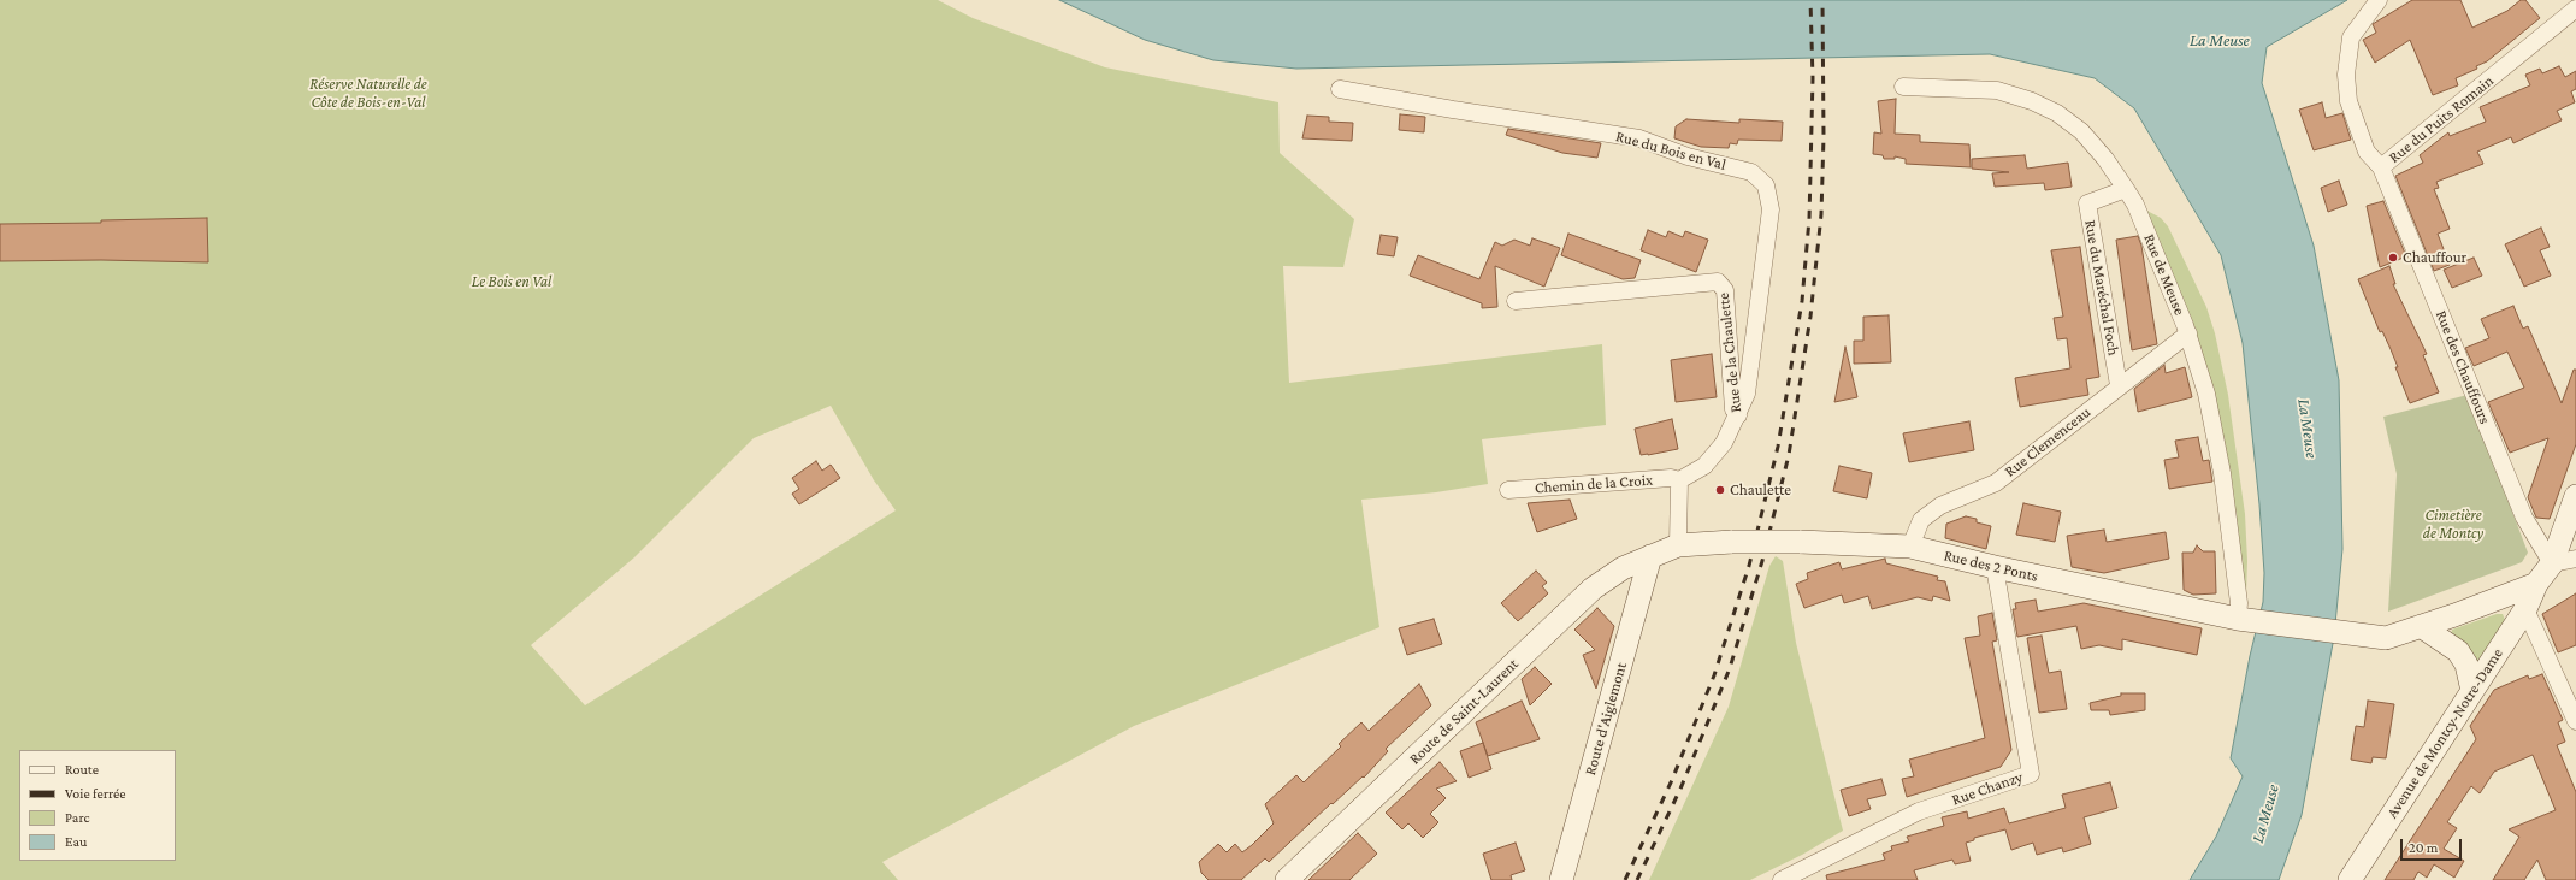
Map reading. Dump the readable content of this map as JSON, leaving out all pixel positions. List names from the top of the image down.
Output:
{
  "streets": {
    "street": [
      "Rue du Puits Romain",
      "Rue du Bois en Val",
      "Rue de Meuse",
      "Rue du Maréchal Foch",
      "Rue de la Chaulette",
      "Rue des Chauffours",
      "Rue Clemenceau",
      "Chemin de la Croix",
      "Rue des 2 Ponts",
      "Route de Saint-Laurent",
      "Route d'Aiglemont",
      "Avenue de Montcy-Notre-Dame",
      "Rue Chanzy"
    ]
  },
  "crossings": [
    ["Rue du Puits Romain", "Rue des Chauffours"],
    ["Rue du Bois en Val", "Rue de la Chaulette"],
    ["Rue de Meuse", "Rue du Maréchal Foch"],
    ["Rue de Meuse", "Rue Clemenceau"],
    ["Rue de Meuse", "Rue des 2 Ponts"],
    ["Rue du Maréchal Foch", "Rue Clemenceau"],
    ["Rue de la Chaulette", "Chemin de la Croix"],
    ["Rue des Chauffours", "Avenue de Montcy-Notre-Dame"],
    ["Rue Clemenceau", "Rue des 2 Ponts"],
    ["Rue des 2 Ponts", "Route de Saint-Laurent"],
    ["Rue des 2 Ponts", "Avenue de Montcy-Notre-Dame"],
    ["Rue des 2 Ponts", "Rue Chanzy"],
    ["Route de Saint-Laurent", "Route d'Aiglemont"]
  ],
  "water": ["La Meuse"],
  "parks": ["Réserve Naturelle de Côte de Bois-en-Val", "Le Bois en Val", "Cimetière de Montcy"],
  "places": ["Chauffour", "Chaulette"],
  "legend": [
    "Route",
    "Voie ferrée",
    "Parc",
    "Eau"
  ],
  "scale_bar": "20 m"
}
